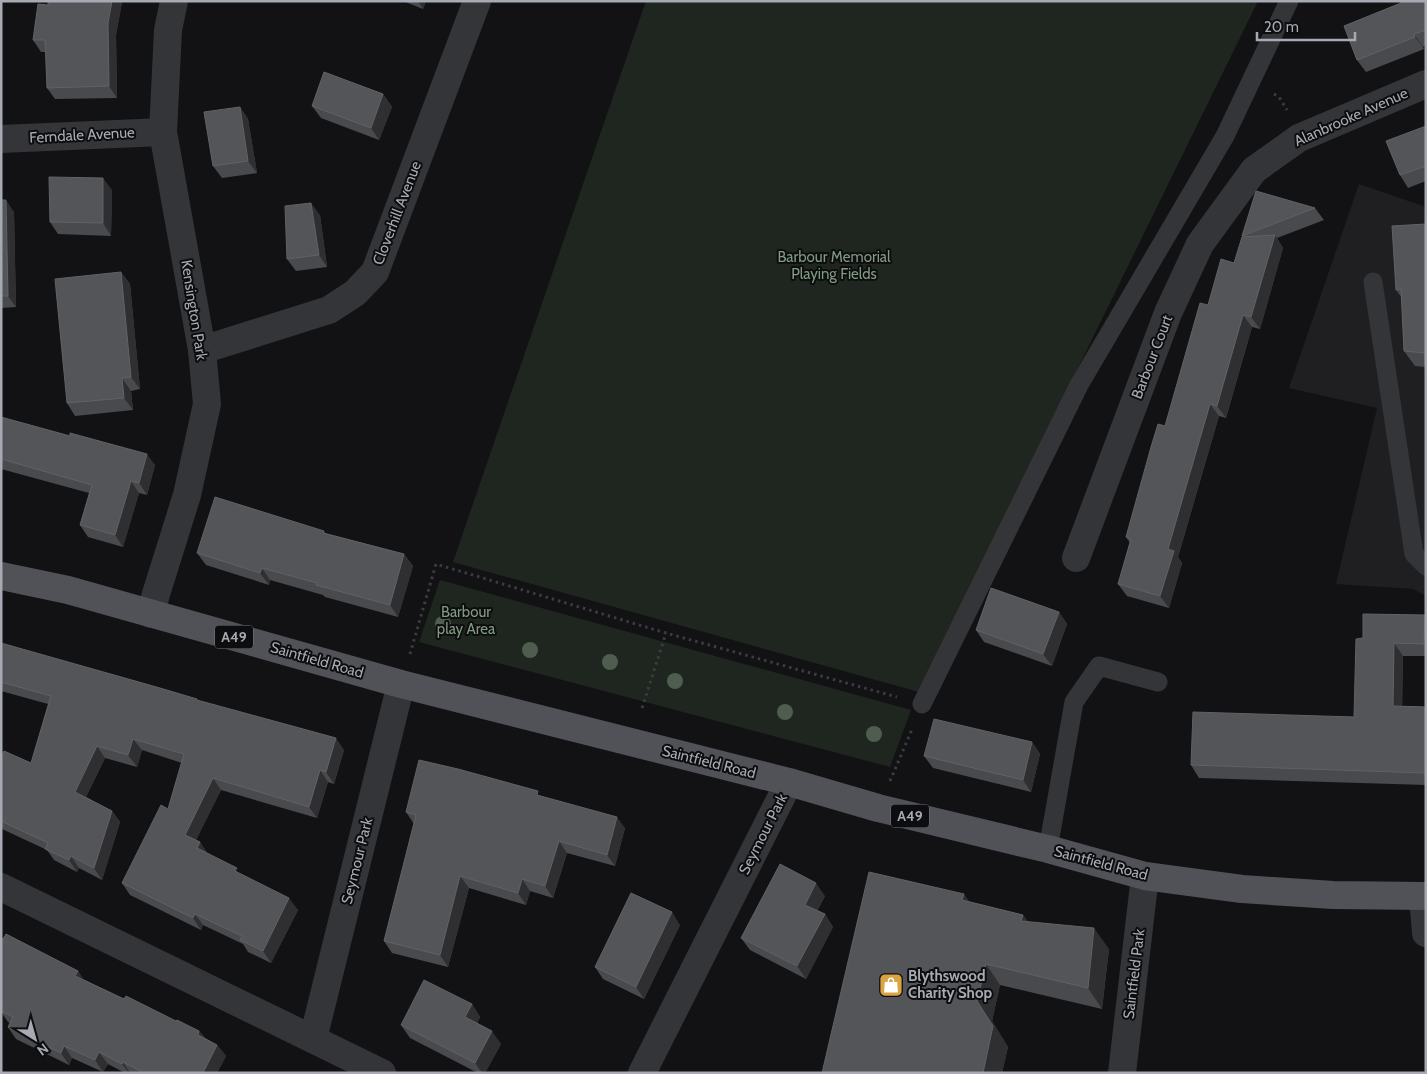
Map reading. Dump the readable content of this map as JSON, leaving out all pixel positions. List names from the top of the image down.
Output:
{
  "streets": {
    "main road": ["A49", "Saintfield Road"],
    "street": [
      "Alanbrooke Avenue",
      "Ferndale Avenue",
      "Cloverhill Avenue",
      "Kensington Park",
      "Barbour Court",
      "Seymour Park",
      "Saintfield Park"
    ]
  },
  "crossings": [
    ["Alanbrooke Avenue", "Barbour Court"],
    ["Ferndale Avenue", "Kensington Park"],
    ["Cloverhill Avenue", "Kensington Park"],
    ["Kensington Park", "Saintfield Road"],
    ["Saintfield Road", "Seymour Park"],
    ["Saintfield Road", "Saintfield Park"]
  ],
  "parks": ["Barbour Memorial Playing Fields", "Barbour play Area"],
  "places": {
    "shop": ["Blythswood Charity Shop"]
  },
  "scale_bar": "20 m",
  "north": "bottom right"
}
